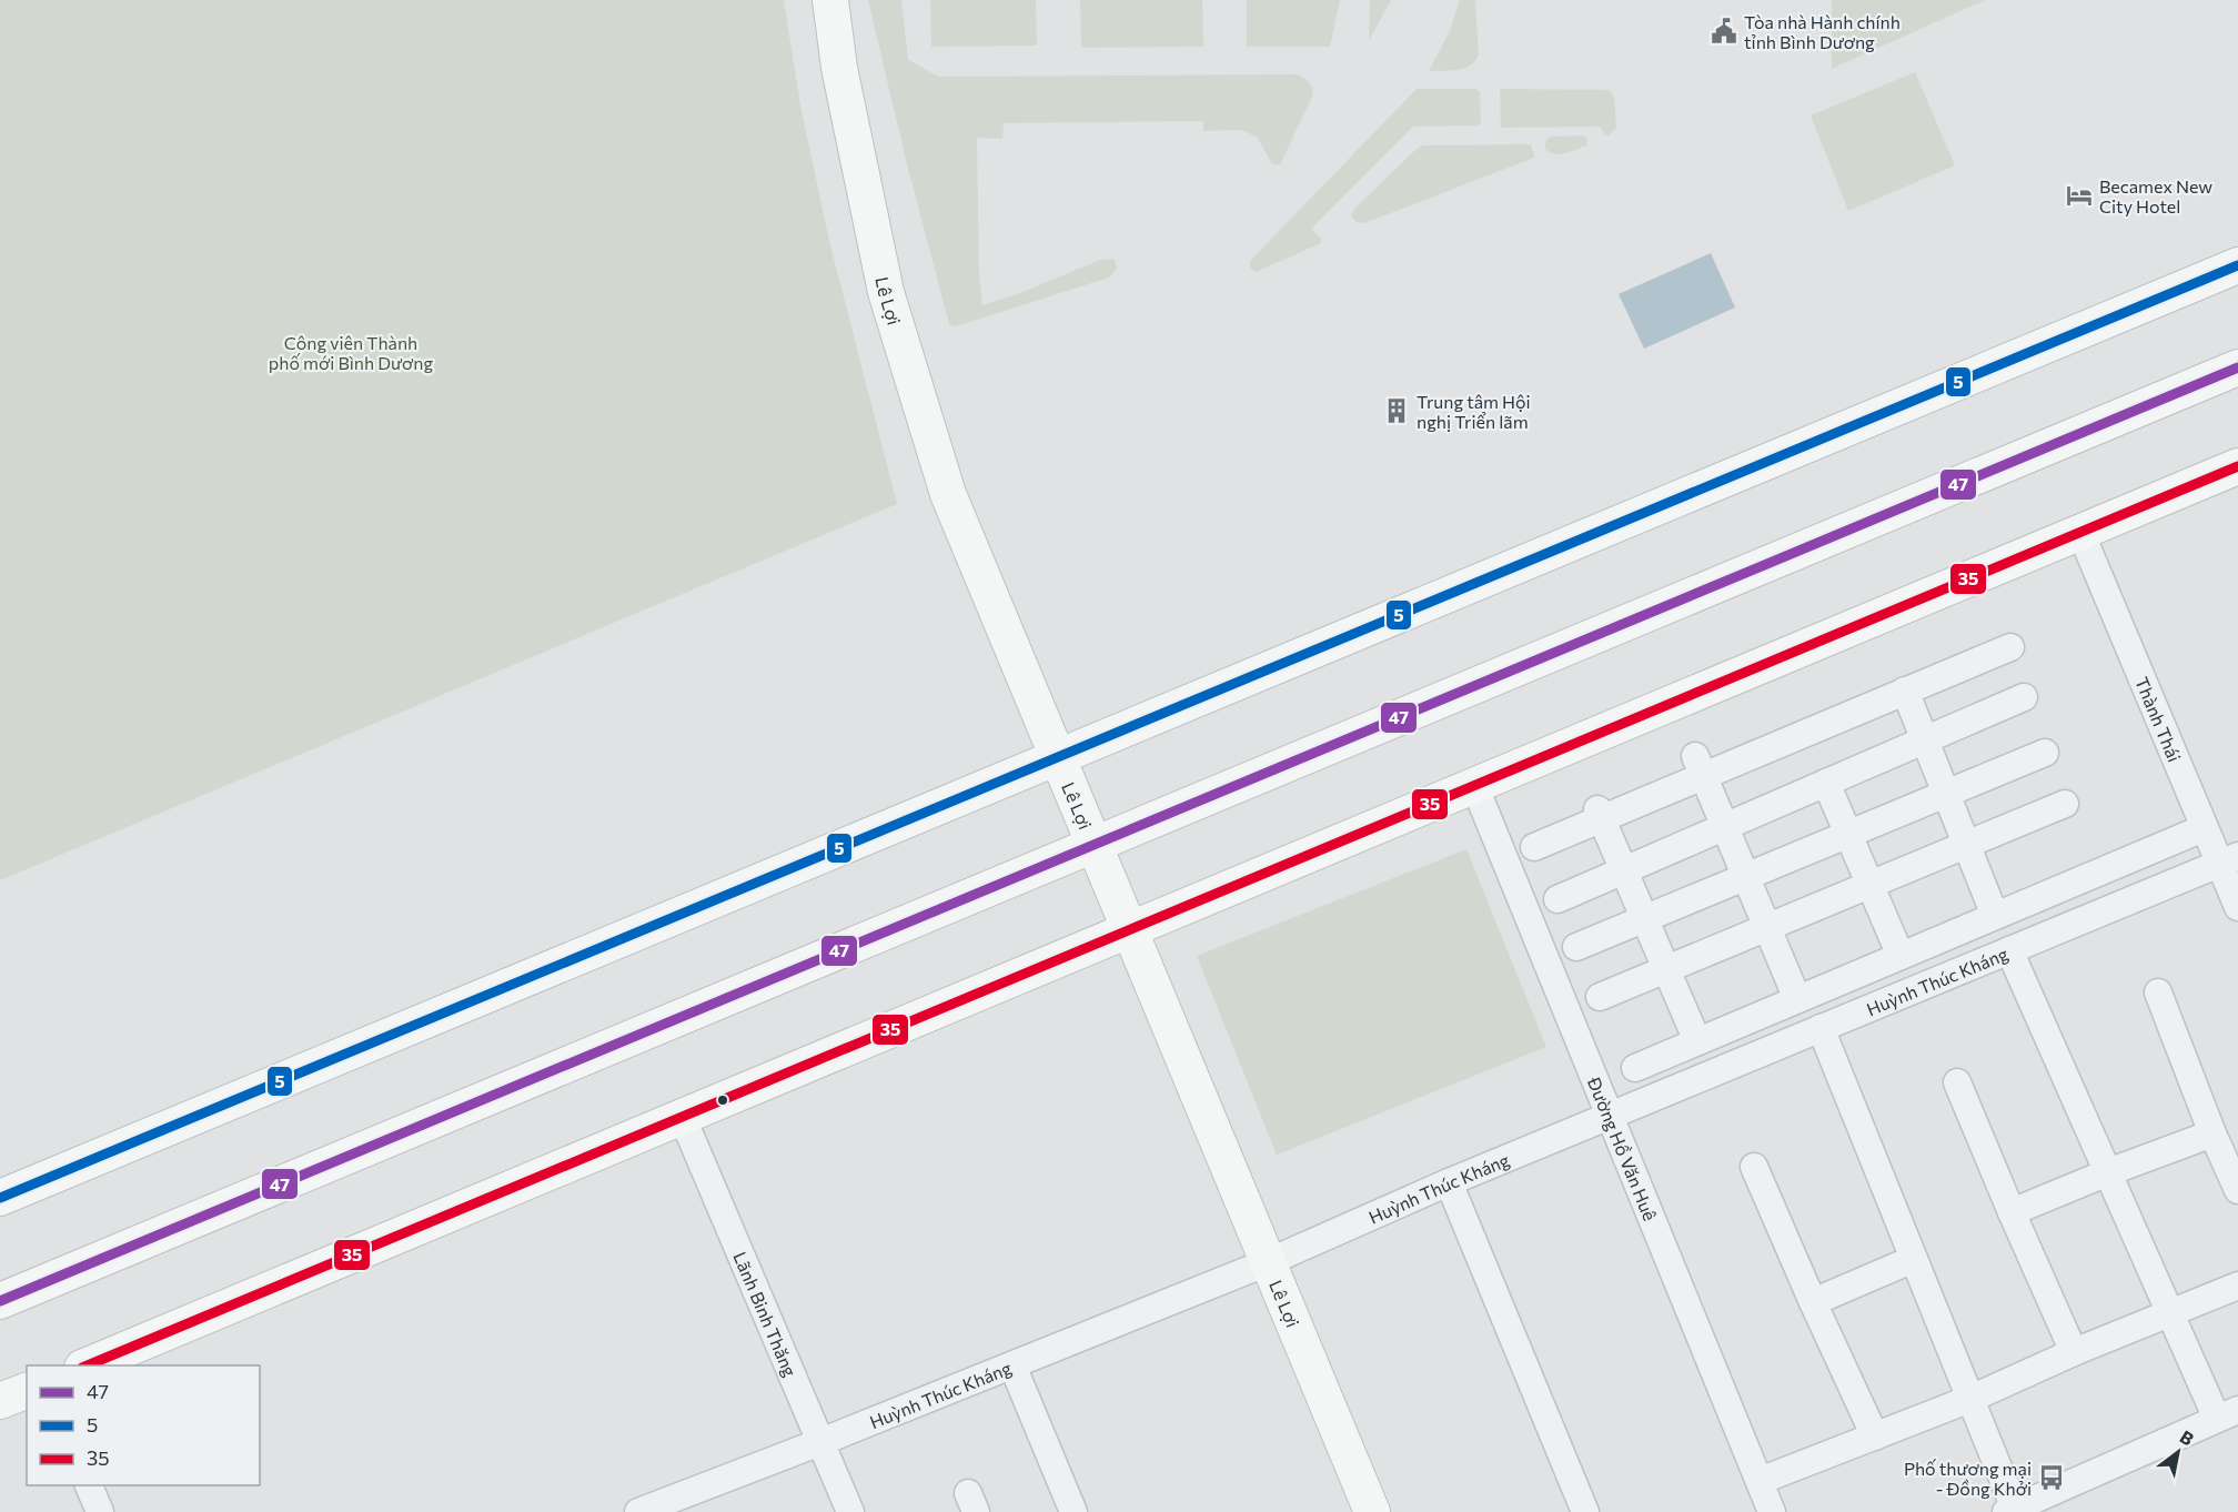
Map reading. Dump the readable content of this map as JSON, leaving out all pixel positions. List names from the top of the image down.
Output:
{
  "streets": {
    "main road": ["Lê Lợi"],
    "street": [
      "Thành Thái",
      "Huỳnh Thúc Kháng",
      "Đường Hồ Văn Huê",
      "Lãnh Binh Thăng"
    ]
  },
  "crossings": [
    ["Lê Lợi", "Huỳnh Thúc Kháng"],
    ["Thành Thái", "Huỳnh Thúc Kháng"],
    ["Huỳnh Thúc Kháng", "Đường Hồ Văn Huê"],
    ["Huỳnh Thúc Kháng", "Lãnh Binh Thăng"]
  ],
  "parks": ["Công viên Thành phố mới Bình Dương"],
  "places": {
    "public building": ["Tòa nhà Hành chính tỉnh Bình Dương"],
    "hotel": ["Becamex New City Hotel"],
    "building": ["Trung tâm Hội nghị Triển lãm"],
    "bus stop": ["Phố thương mại - Đồng Khởi"]
  },
  "lines": ["transit line 5", "transit line 47", "transit line 35"],
  "legend": ["47", "5", "35"],
  "north": "top right"
}
